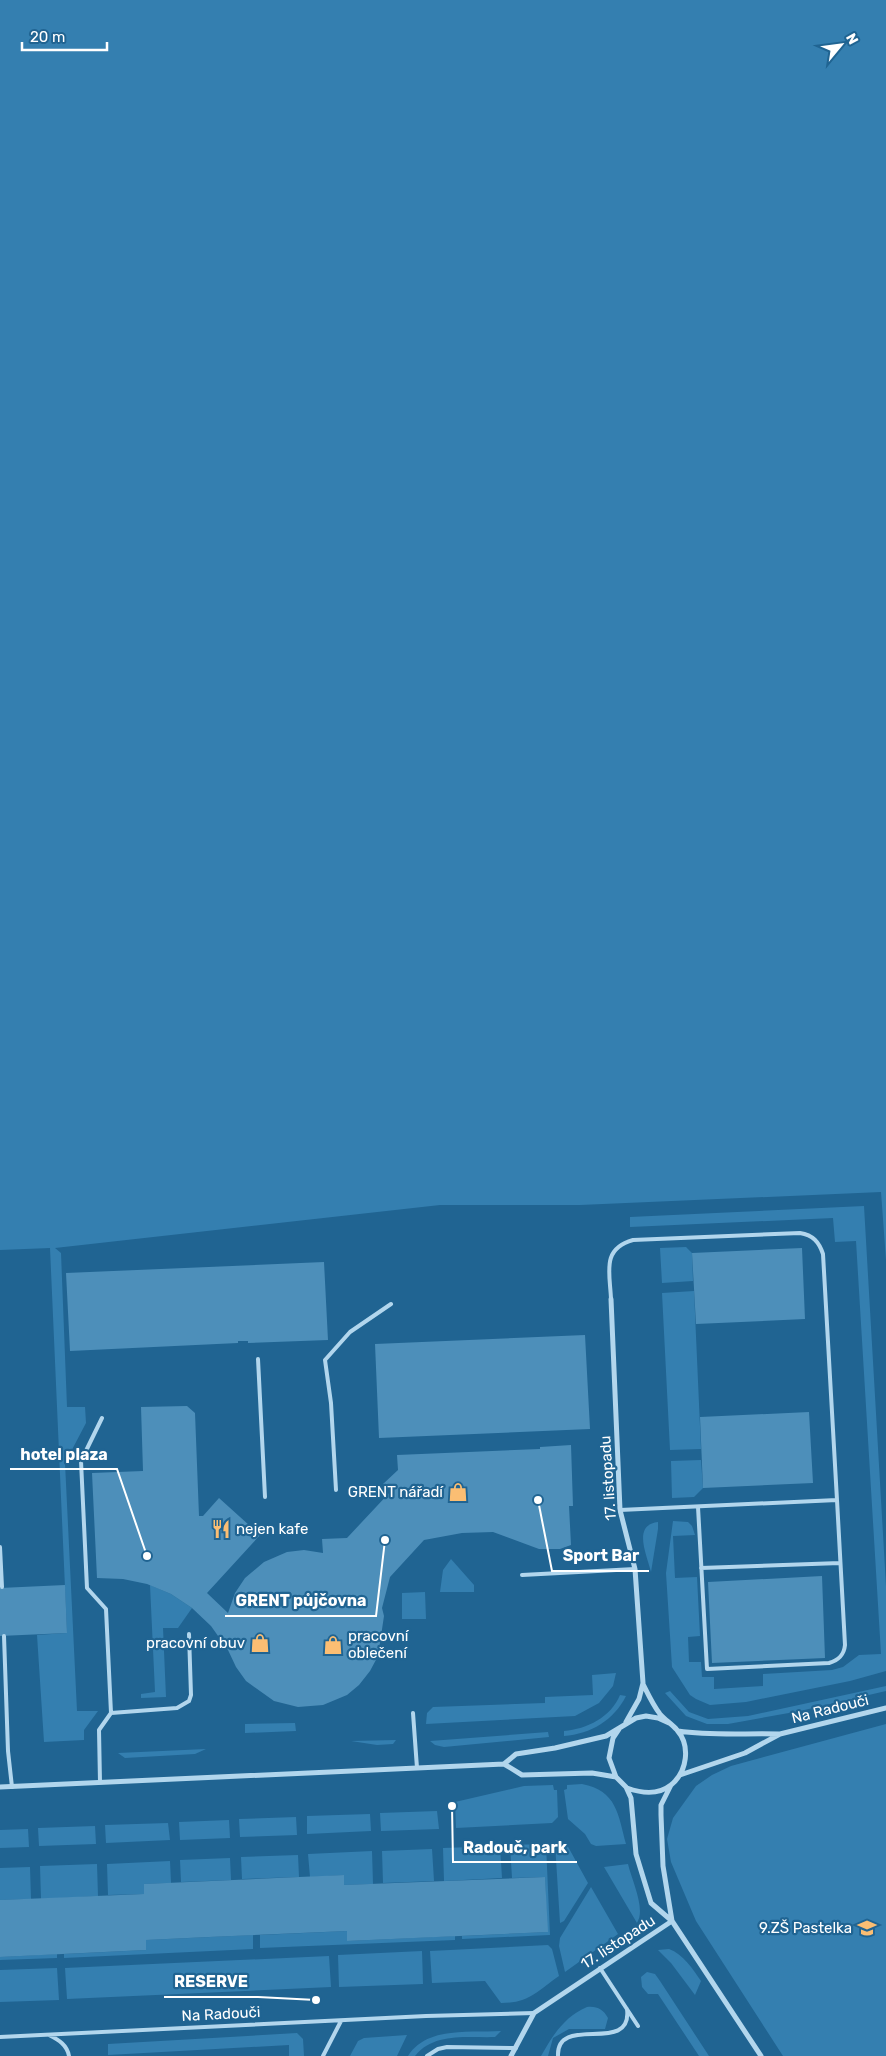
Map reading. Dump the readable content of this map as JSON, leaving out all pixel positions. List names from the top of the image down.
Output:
{
  "streets": {
    "street": ["17. listopadu", "Na Radouči"]
  },
  "crossings": [
    ["17. listopadu", "Na Radouči"]
  ],
  "places": {
    "shop": ["GRENT nářadí", "pracovní obuv", "pracovní oblečení"],
    "other": [
      "Sport Bar",
      "GRENT půjčovna",
      "hotel plaza",
      "Radouč, park",
      "RESERVE"
    ],
    "restaurant": ["nejen kafe"],
    "school or university": ["9.ZŠ Pastelka"]
  },
  "scale_bar": "20 m",
  "north": "top right"
}
